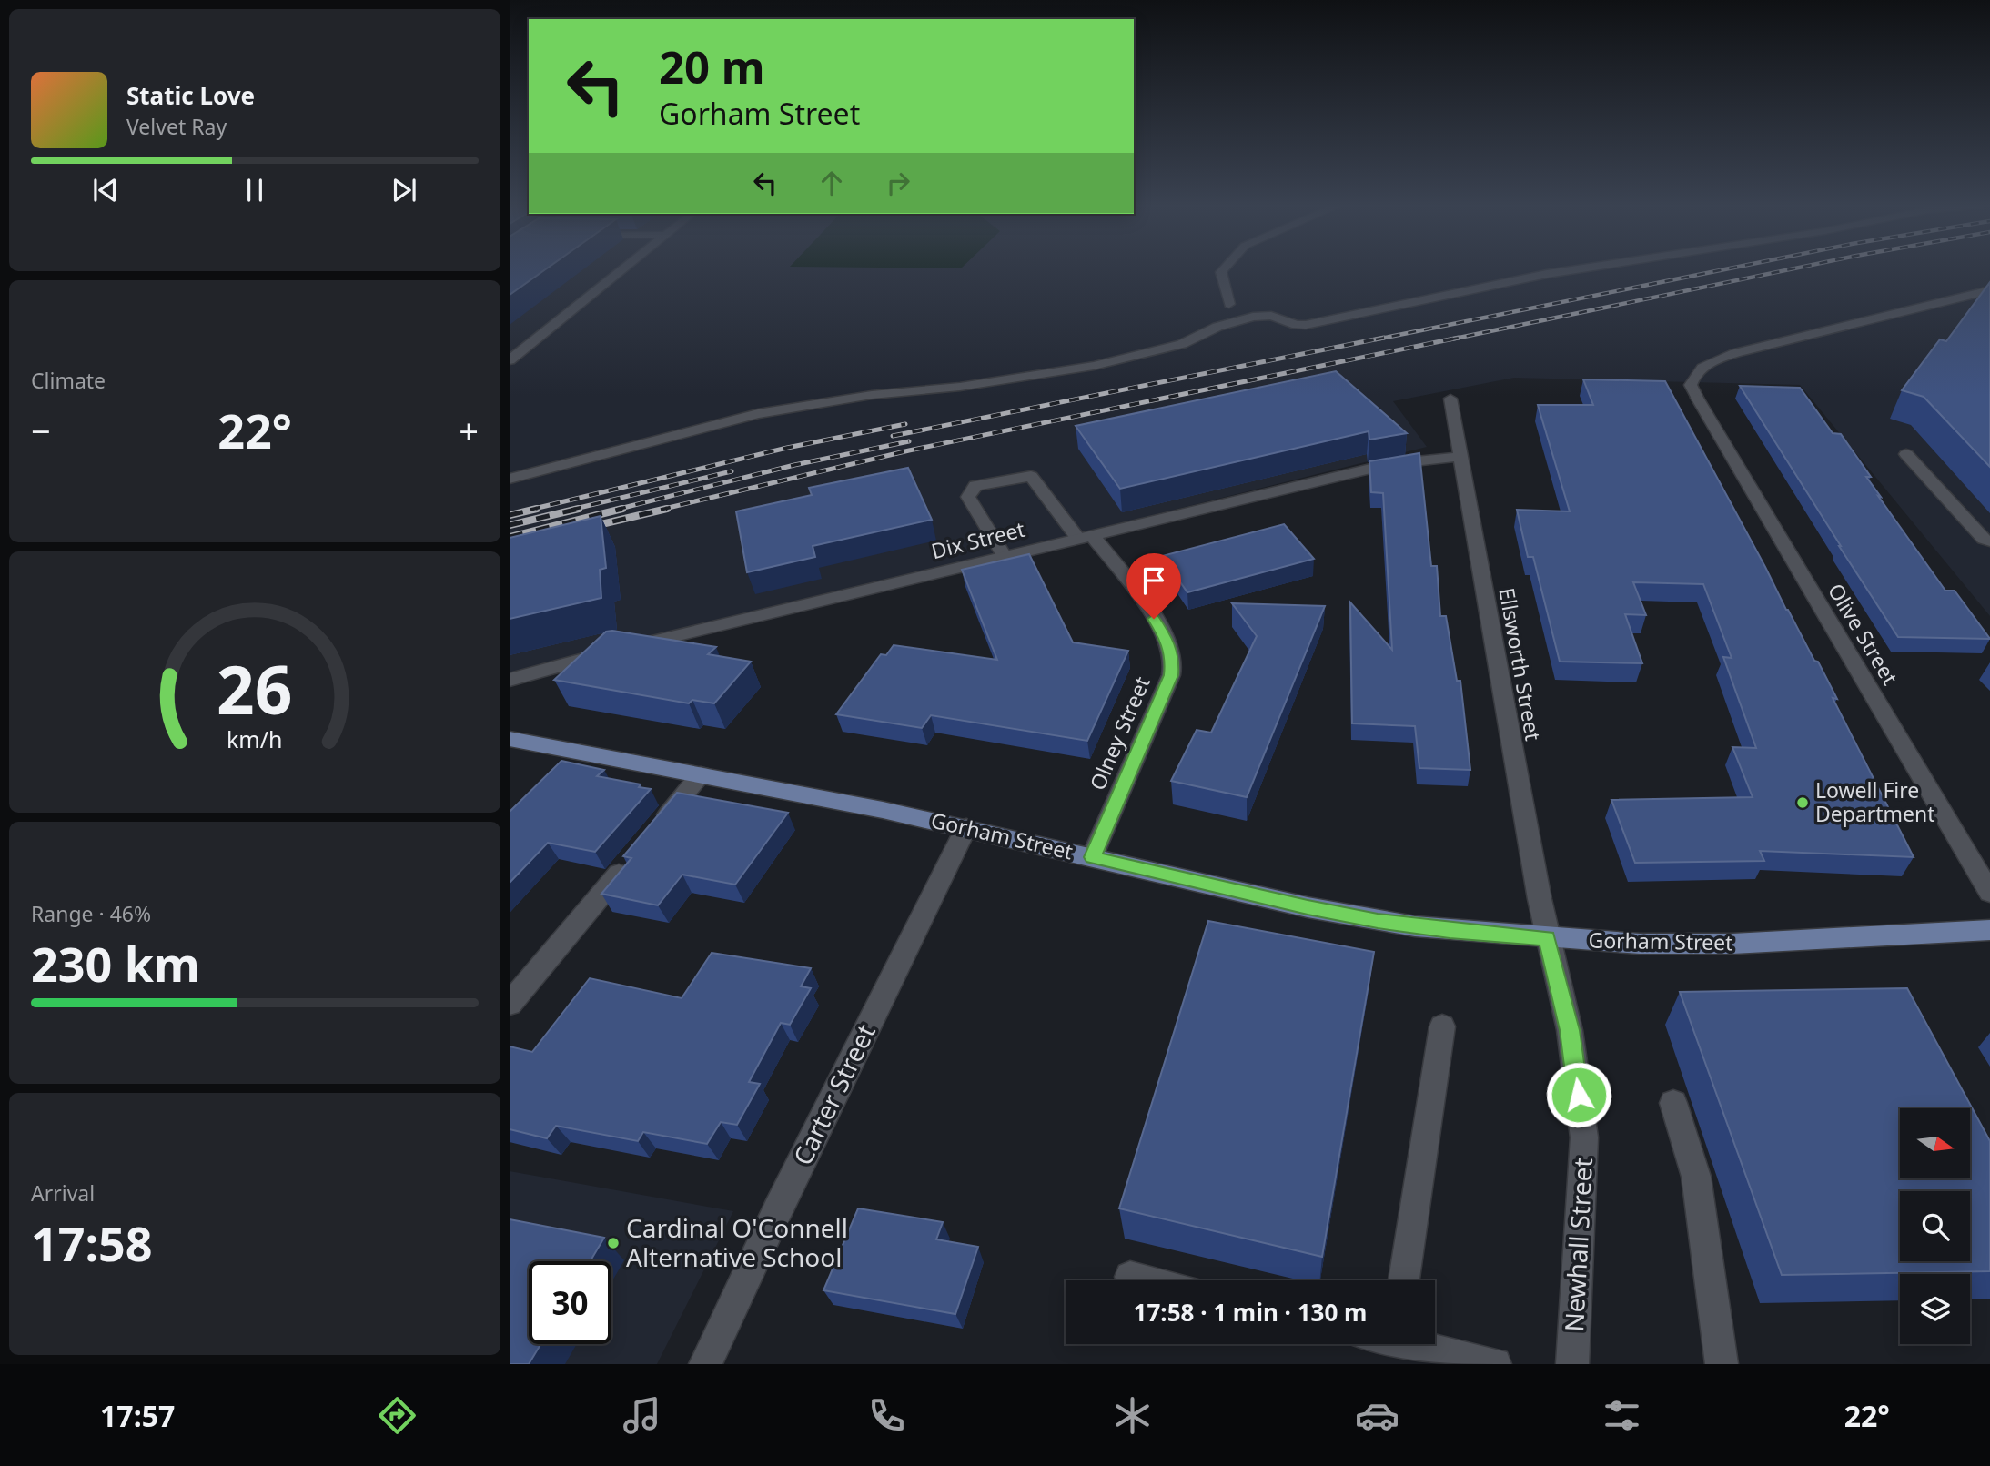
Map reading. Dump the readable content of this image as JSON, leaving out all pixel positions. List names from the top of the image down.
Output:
{
  "streets": {
    "main road": ["Gorham Street"],
    "street": [
      "Dix Street",
      "Olive Street",
      "Ellsworth Street",
      "Olney Street",
      "Carter Street",
      "Newhall Street"
    ]
  },
  "crossings": [
    ["Dix Street", "Ellsworth Street"],
    ["Dix Street", "Olney Street"],
    ["Ellsworth Street", "Gorham Street"],
    ["Ellsworth Street", "Newhall Street"],
    ["Olney Street", "Gorham Street"],
    ["Gorham Street", "Carter Street"],
    ["Gorham Street", "Newhall Street"]
  ],
  "places": ["Lowell Fire Department", "Cardinal O'Connell Alternative School"],
  "north": "right",
  "page": {
    "turn": ["20 m", "Gorham Street"],
    "song": ["Static Love", "Velvet Ray"],
    "tile": [
      "Climate",
      ["Range · 46%", "230 km"],
      ["Arrival", "17:58"]
    ],
    "heat": ["−", "22°", "+"],
    "limit": "30",
    "trip": "17:58 · 1 min · 130 m",
    "tabs": ["17:57", "22°"],
    "gauge": ["26", "km/h"]
  }
}
